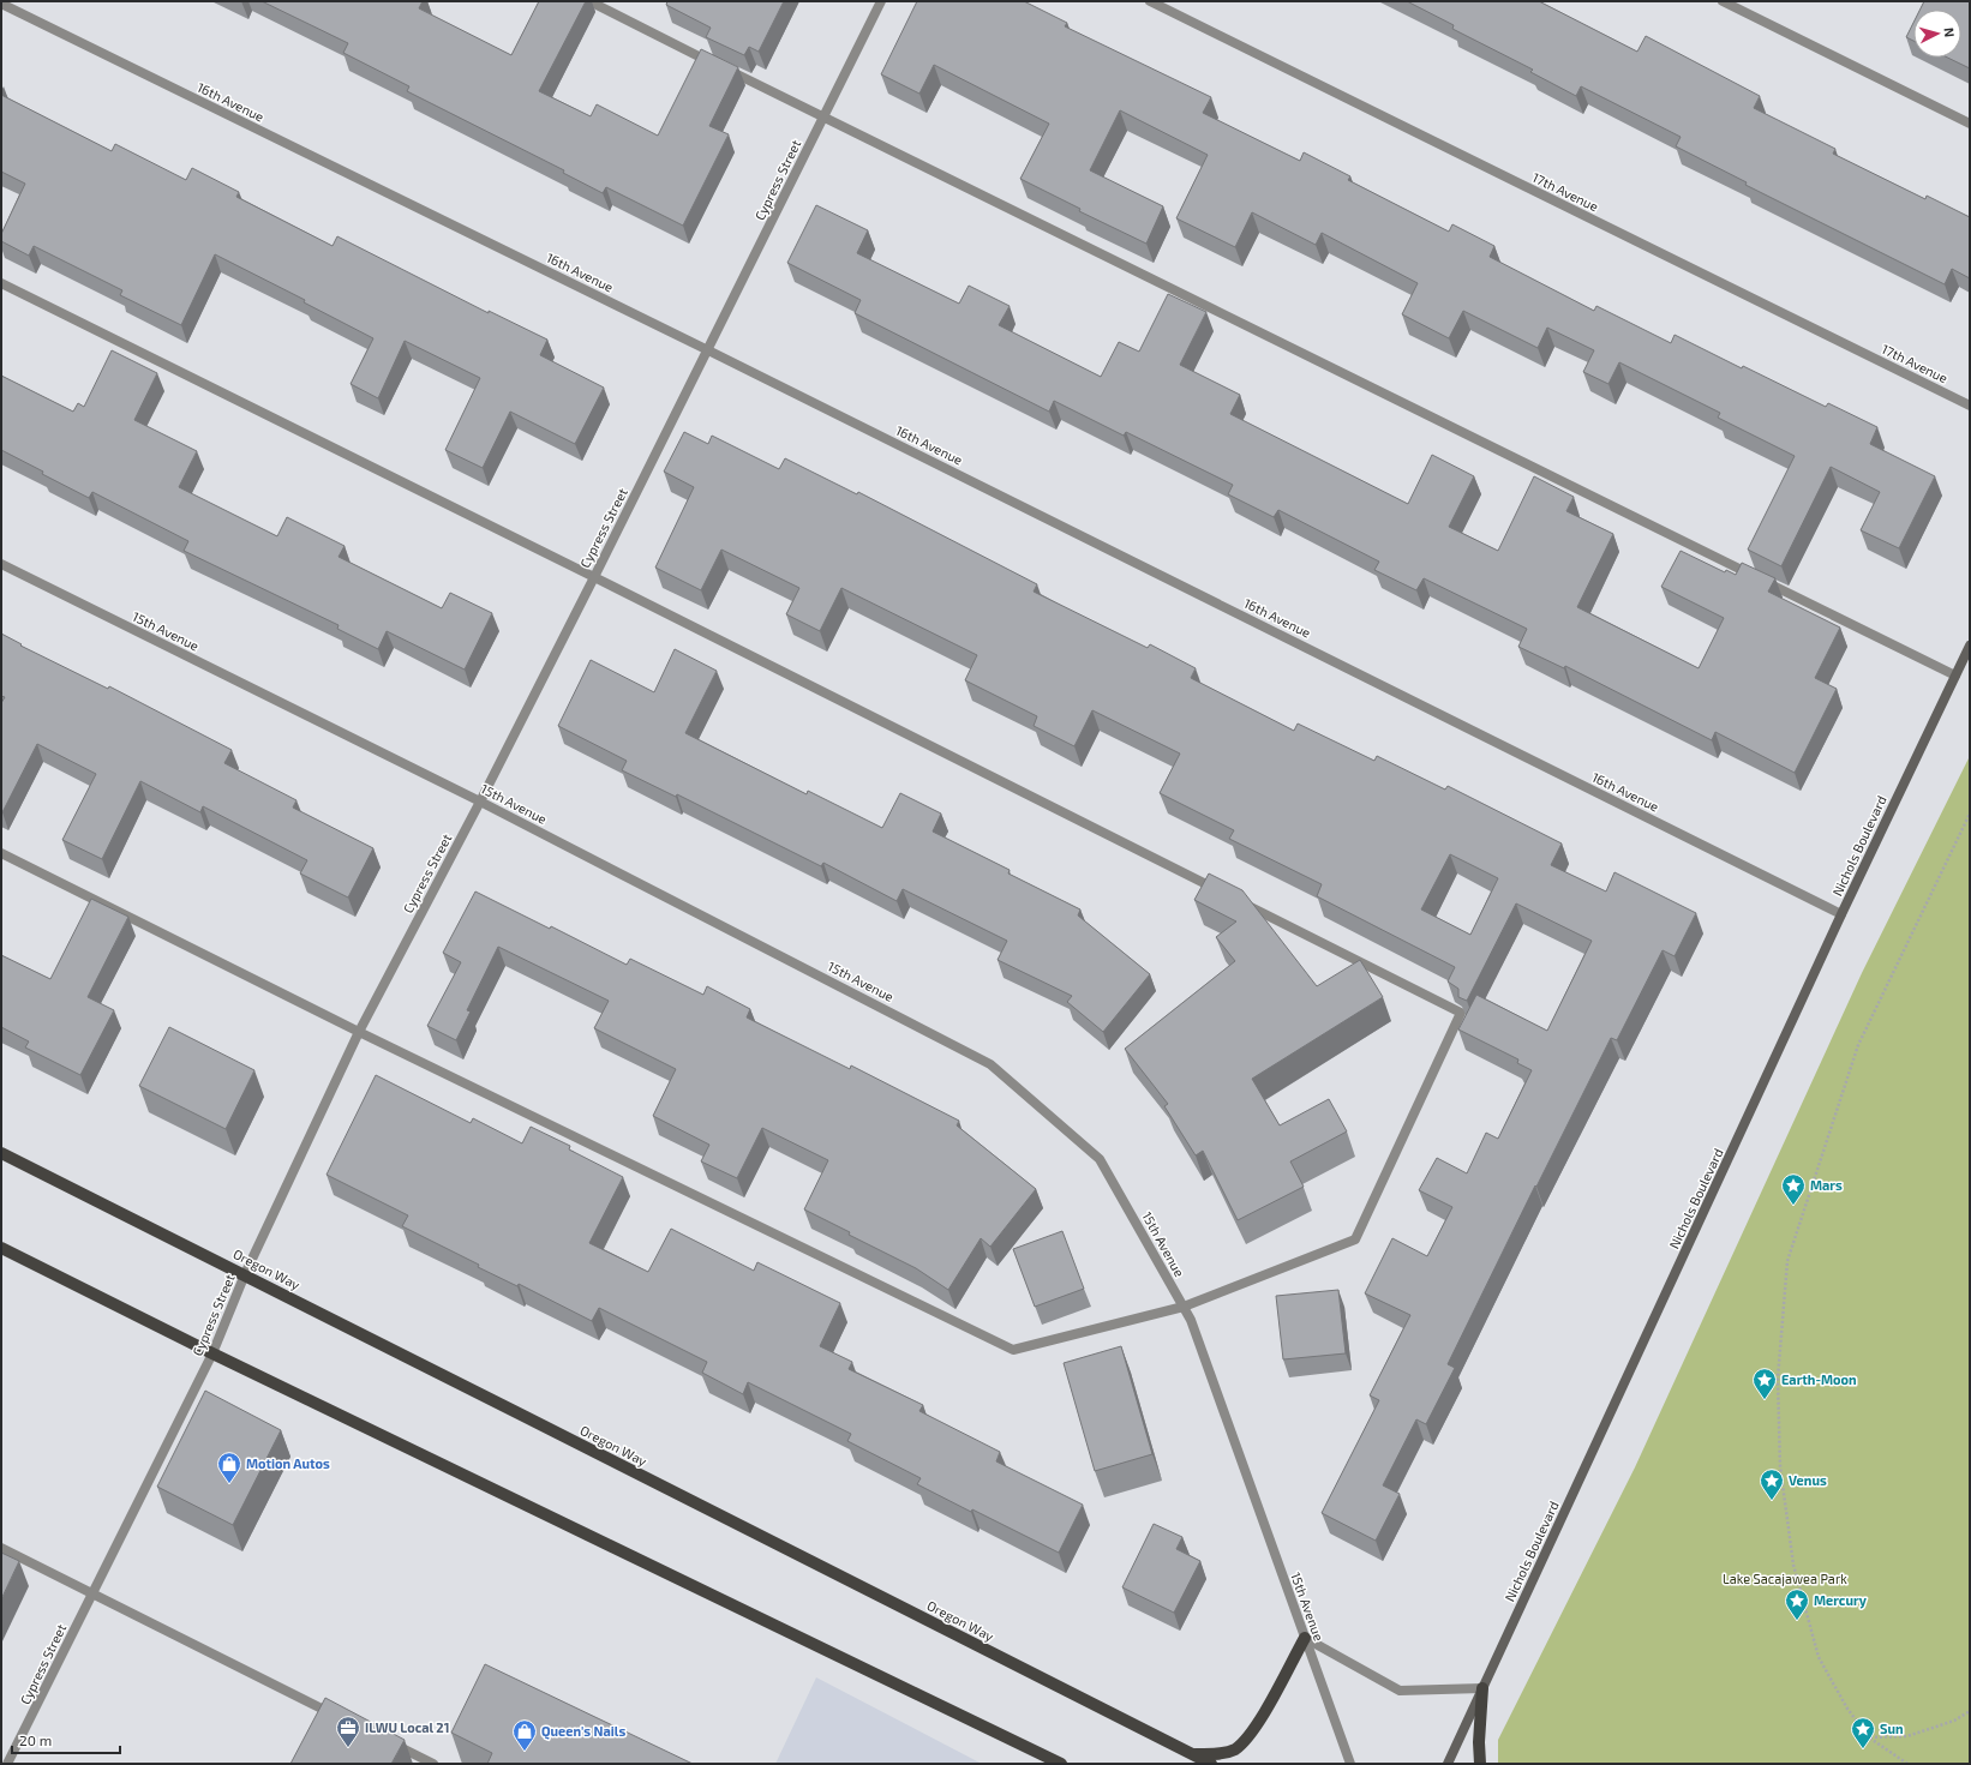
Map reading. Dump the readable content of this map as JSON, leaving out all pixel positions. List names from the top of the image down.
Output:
{
  "streets": {
    "main road": ["Nichols Boulevard", "Oregon Way"],
    "street": [
      "16th Avenue",
      "Cypress Street",
      "17th Avenue",
      "15th Avenue"
    ]
  },
  "crossings": [
    ["16th Avenue", "Cypress Street"],
    ["16th Avenue", "Nichols Boulevard"],
    ["Cypress Street", "15th Avenue"],
    ["Cypress Street", "Oregon Way"]
  ],
  "parks": ["Lake Sacajawea Park"],
  "places": {
    "place": [
      "Mars",
      "Earth-Moon",
      "Venus",
      "Mercury",
      "Sun"
    ],
    "shop": ["Motion Autos", "Queen's Nails"],
    "office": ["ILWU Local 21"]
  },
  "scale_bar": "20 m",
  "north": "right"
}
